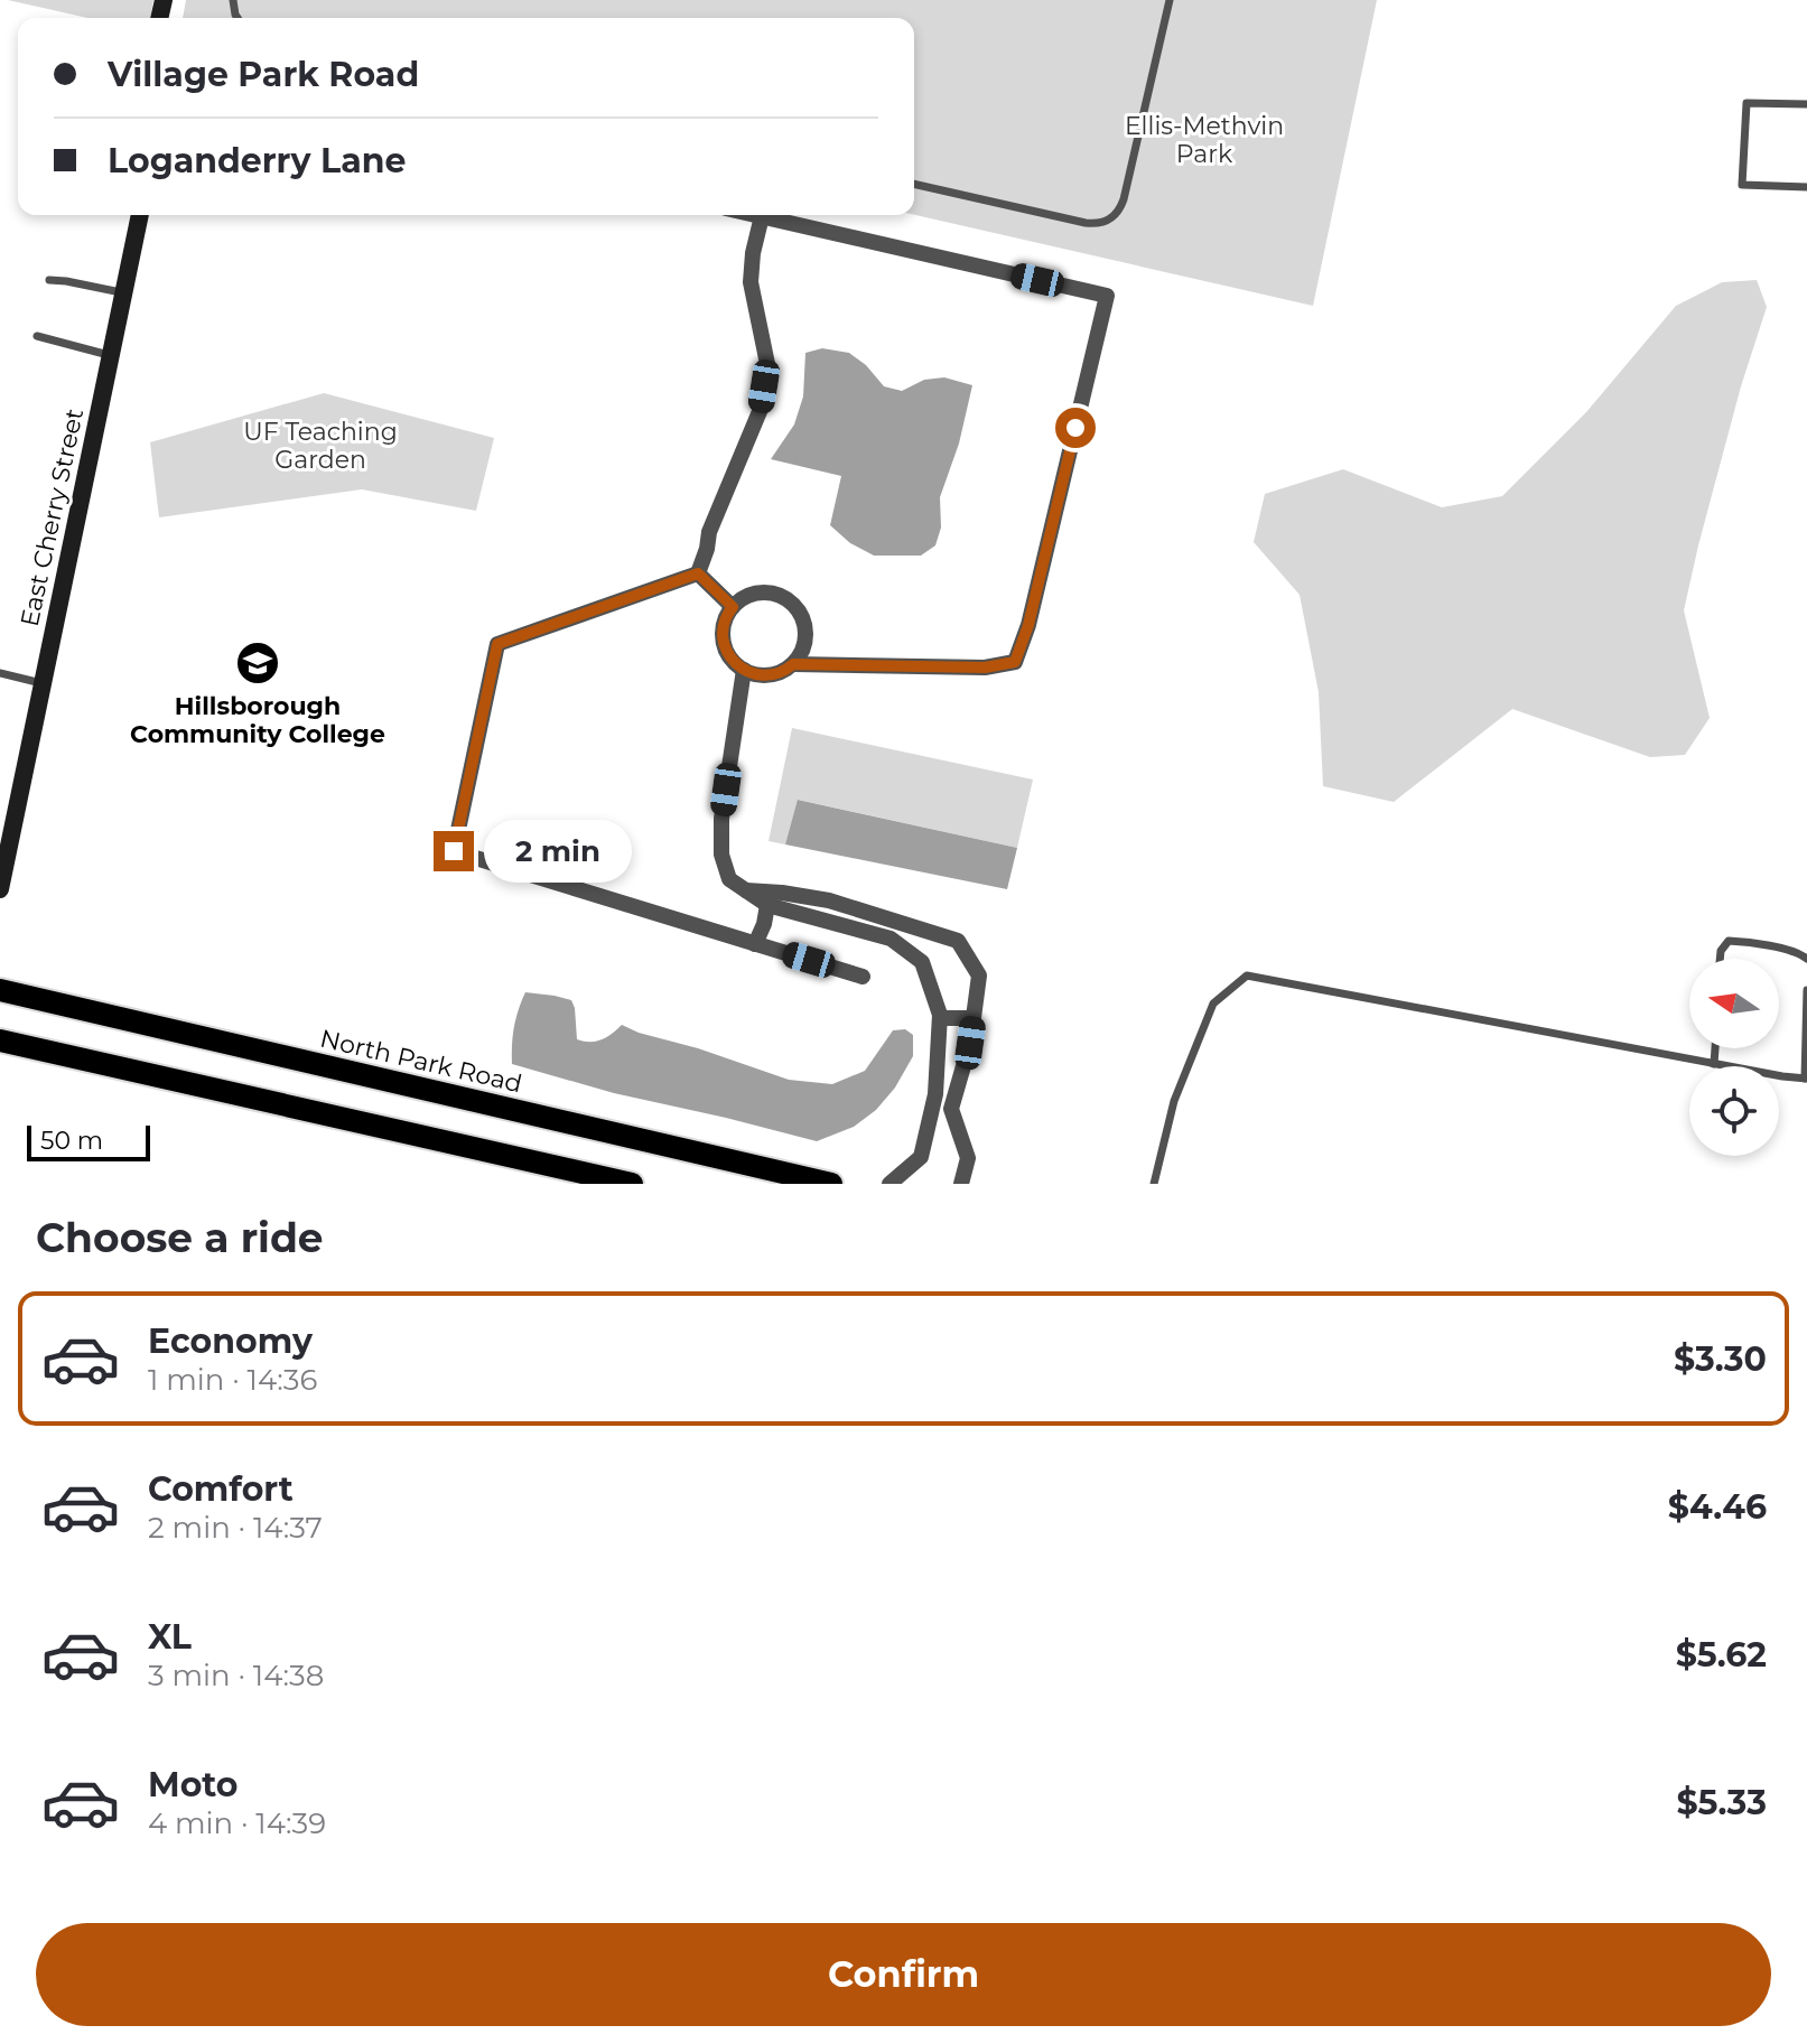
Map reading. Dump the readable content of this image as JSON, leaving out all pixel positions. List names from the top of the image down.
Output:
{
  "streets": {
    "main road": ["North Park Road"],
    "street": ["East Cherry Street"]
  },
  "parks": ["Ellis-Methvin Park", "UF Teaching Garden"],
  "places": {
    "school or university": ["Hillsborough Community College"]
  },
  "scale_bar": "50 m",
  "north": "left",
  "page": {
    "banner": ["Village Park Road", "Loganderry Lane"],
    "bubble": "2 min",
    "scale": "50 m",
    "heading": "Choose a ride",
    "list": [
      {
        "name": "Economy",
        "note": "1 min · 14:36",
        "value": "$3.30"
      },
      {
        "name": "Comfort",
        "note": "2 min · 14:37",
        "value": "$4.46"
      },
      {
        "name": "XL",
        "note": "3 min · 14:38",
        "value": "$5.62"
      },
      {
        "name": "Moto",
        "note": "4 min · 14:39",
        "value": "$5.33"
      }
    ],
    "buttons": "Confirm"
  }
}
